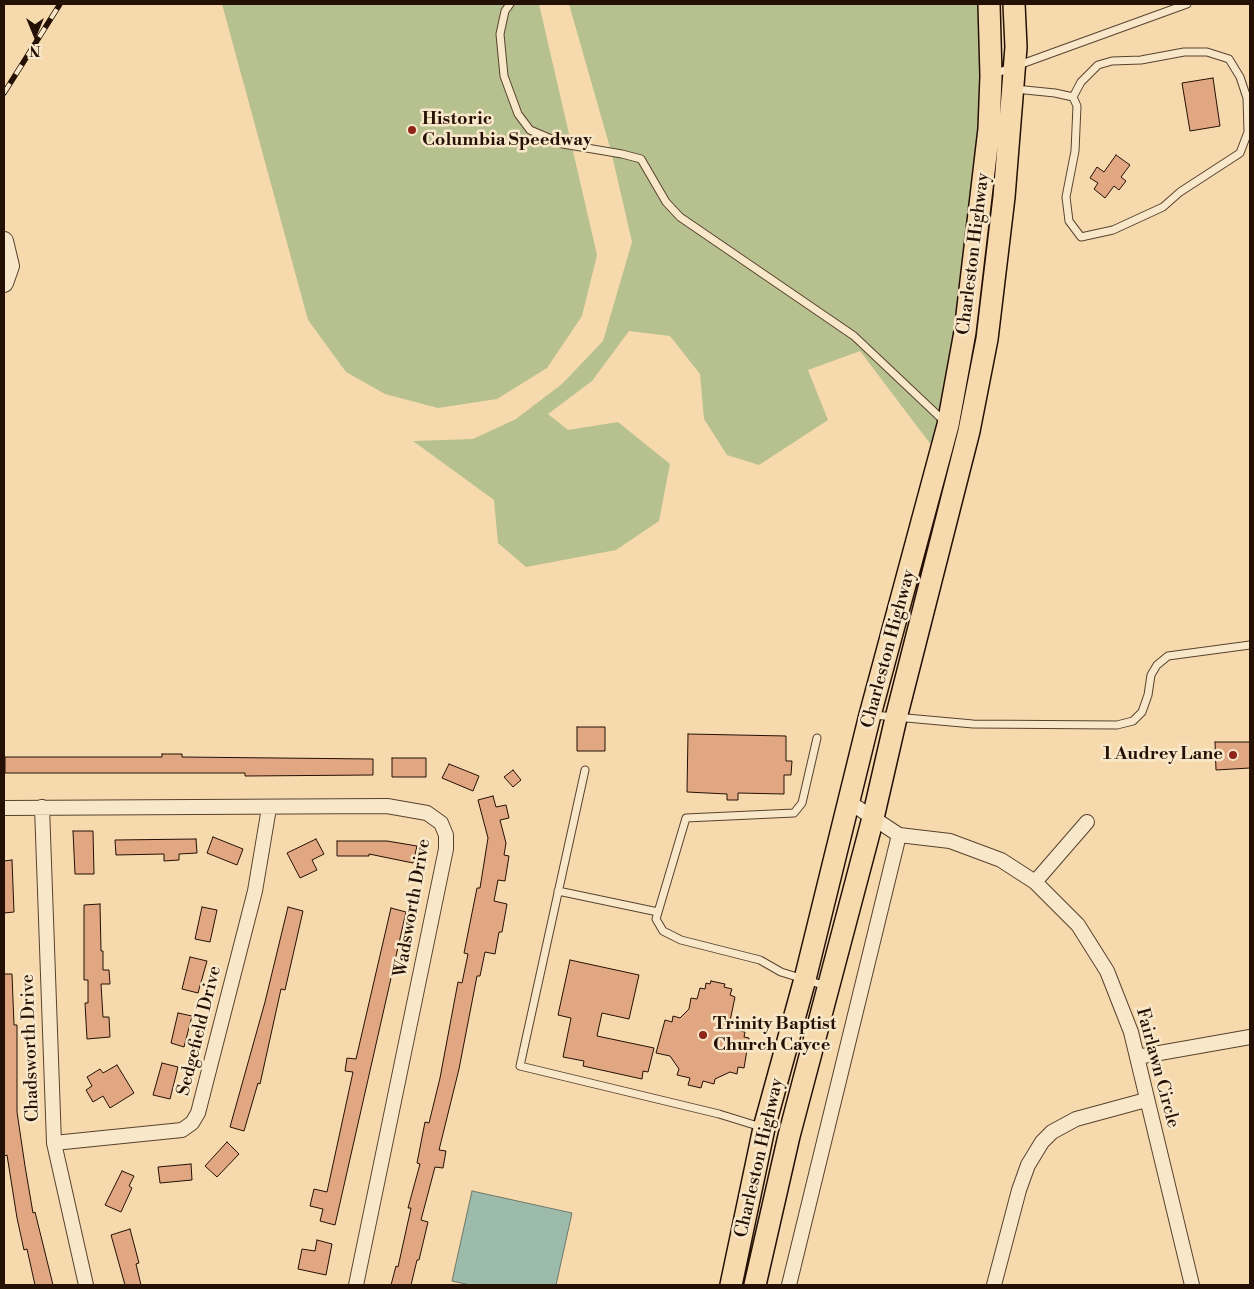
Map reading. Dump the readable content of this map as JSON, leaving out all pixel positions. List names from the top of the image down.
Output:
{
  "streets": {
    "main road": ["Charleston Highway"],
    "street": [
      "Wadsworth Drive",
      "Sedgefield Drive",
      "Chadsworth Drive",
      "Fairlawn Circle"
    ]
  },
  "crossings": [
    ["Wadsworth Drive", "Sedgefield Drive"],
    ["Wadsworth Drive", "Chadsworth Drive"],
    ["Sedgefield Drive", "Chadsworth Drive"]
  ],
  "places": ["Historic Columbia Speedway", "1 Audrey Lane", "Trinity Baptist Church Cayce"],
  "north": "bottom"
}
